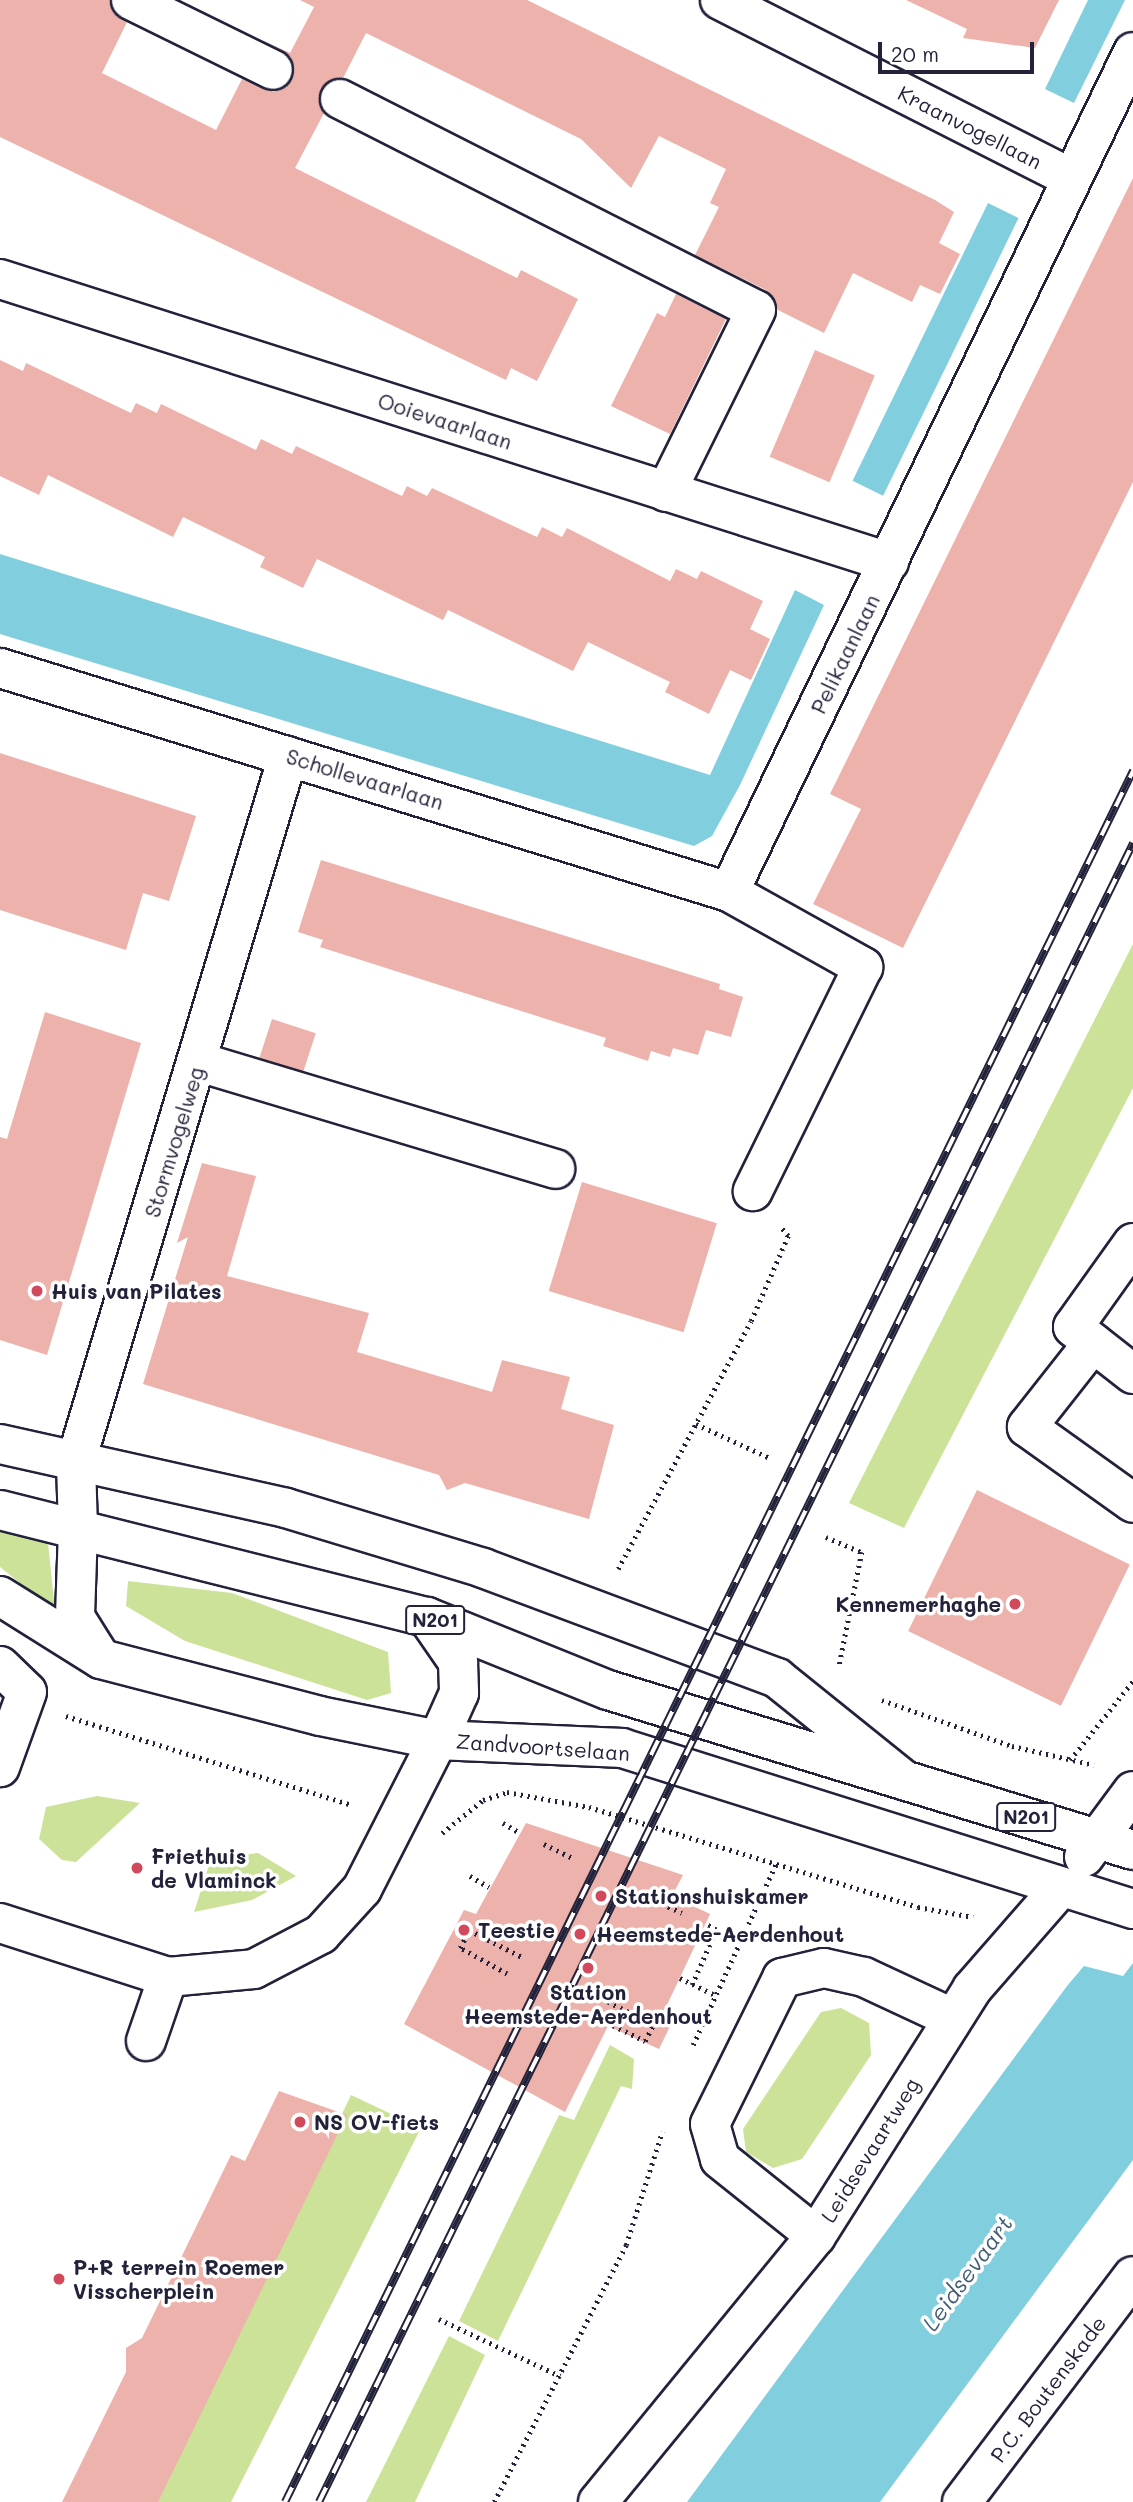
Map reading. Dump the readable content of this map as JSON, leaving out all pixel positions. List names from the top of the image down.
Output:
{
  "streets": {
    "street": [
      "Kraanvogellaan",
      "Ooievaarlaan",
      "Pelikaanlaan",
      "Schollevaarlaan",
      "Stormvogelweg",
      "N201",
      "Zandvoortselaan",
      "Leidsevaartweg",
      "P.C. Boutenskade"
    ]
  },
  "crossings": [
    ["Kraanvogellaan", "Pelikaanlaan"],
    ["Ooievaarlaan", "Pelikaanlaan"],
    ["Pelikaanlaan", "Schollevaarlaan"],
    ["Schollevaarlaan", "Stormvogelweg"],
    ["Stormvogelweg", "N201"],
    ["Stormvogelweg", "Zandvoortselaan"],
    ["N201", "Zandvoortselaan"],
    ["N201", "Leidsevaartweg"],
    ["Zandvoortselaan", "Leidsevaartweg"]
  ],
  "water": ["Leidsevaart"],
  "places": [
    "Huis van Pilates",
    "Kennemerhaghe",
    "Friethuis de Vlaminck",
    "Stationshuiskamer",
    "Teestie",
    "Heemstede-Aerdenhout",
    "Station Heemstede-Aerdenhout",
    "NS OV-fiets",
    "P+R terrein Roemer Visscherplein"
  ],
  "scale_bar": "20 m"
}
